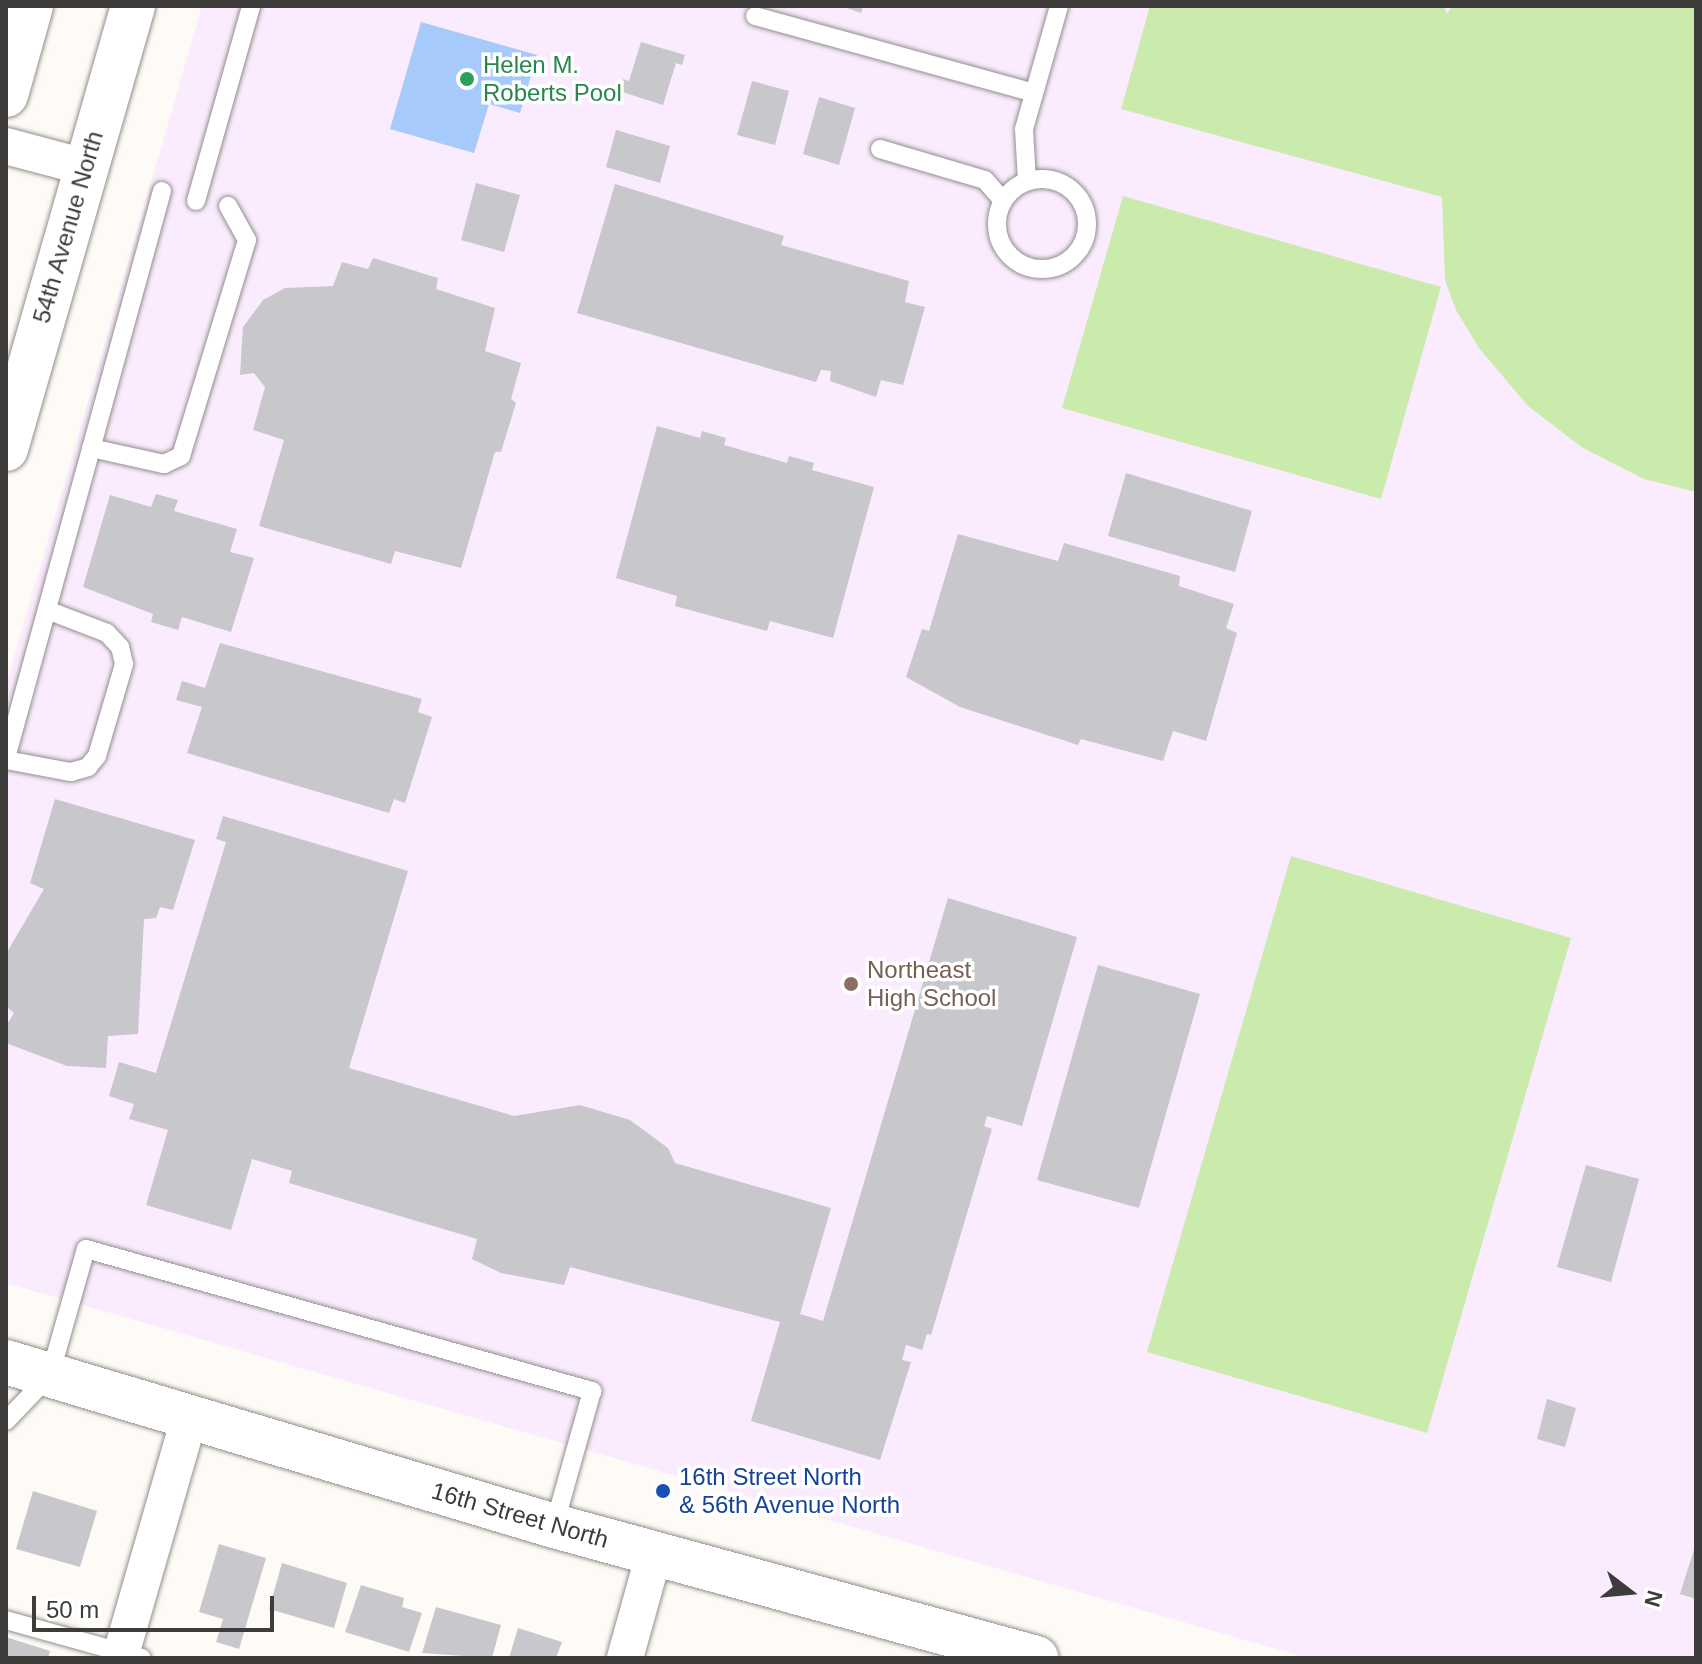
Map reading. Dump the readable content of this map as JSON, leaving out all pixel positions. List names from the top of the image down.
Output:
{
  "streets": {
    "street": ["54th Avenue North", "16th Street North"]
  },
  "places": ["Helen M. Roberts Pool", "Northeast High School", "16th Street North & 56th Avenue North"],
  "scale_bar": "50 m",
  "north": "right"
}
